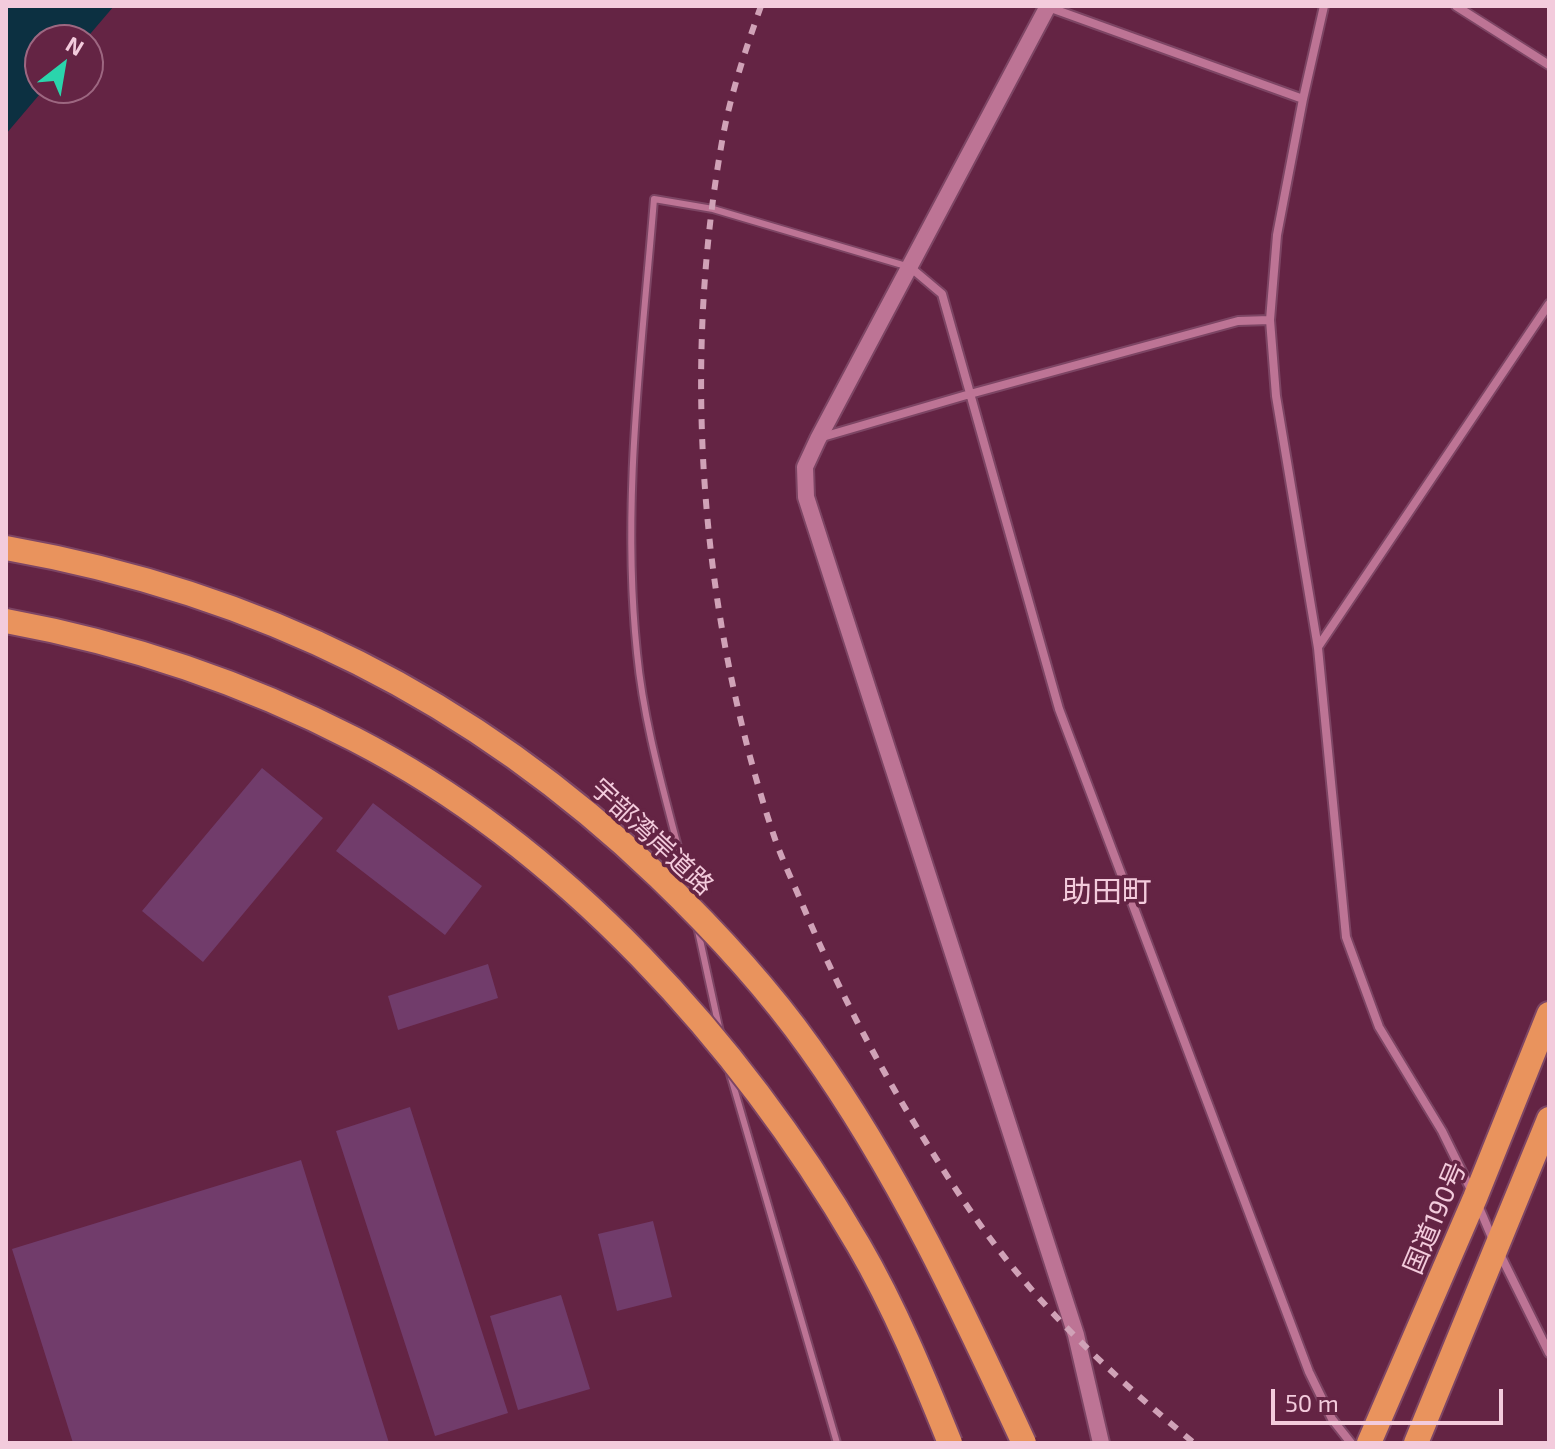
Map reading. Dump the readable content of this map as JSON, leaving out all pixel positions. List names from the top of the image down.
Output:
{
  "streets": {
    "highway": ["宇部湾岸道路", "国道190号"]
  },
  "districts": ["助田町"],
  "scale_bar": "50 m",
  "north": "top right"
}
